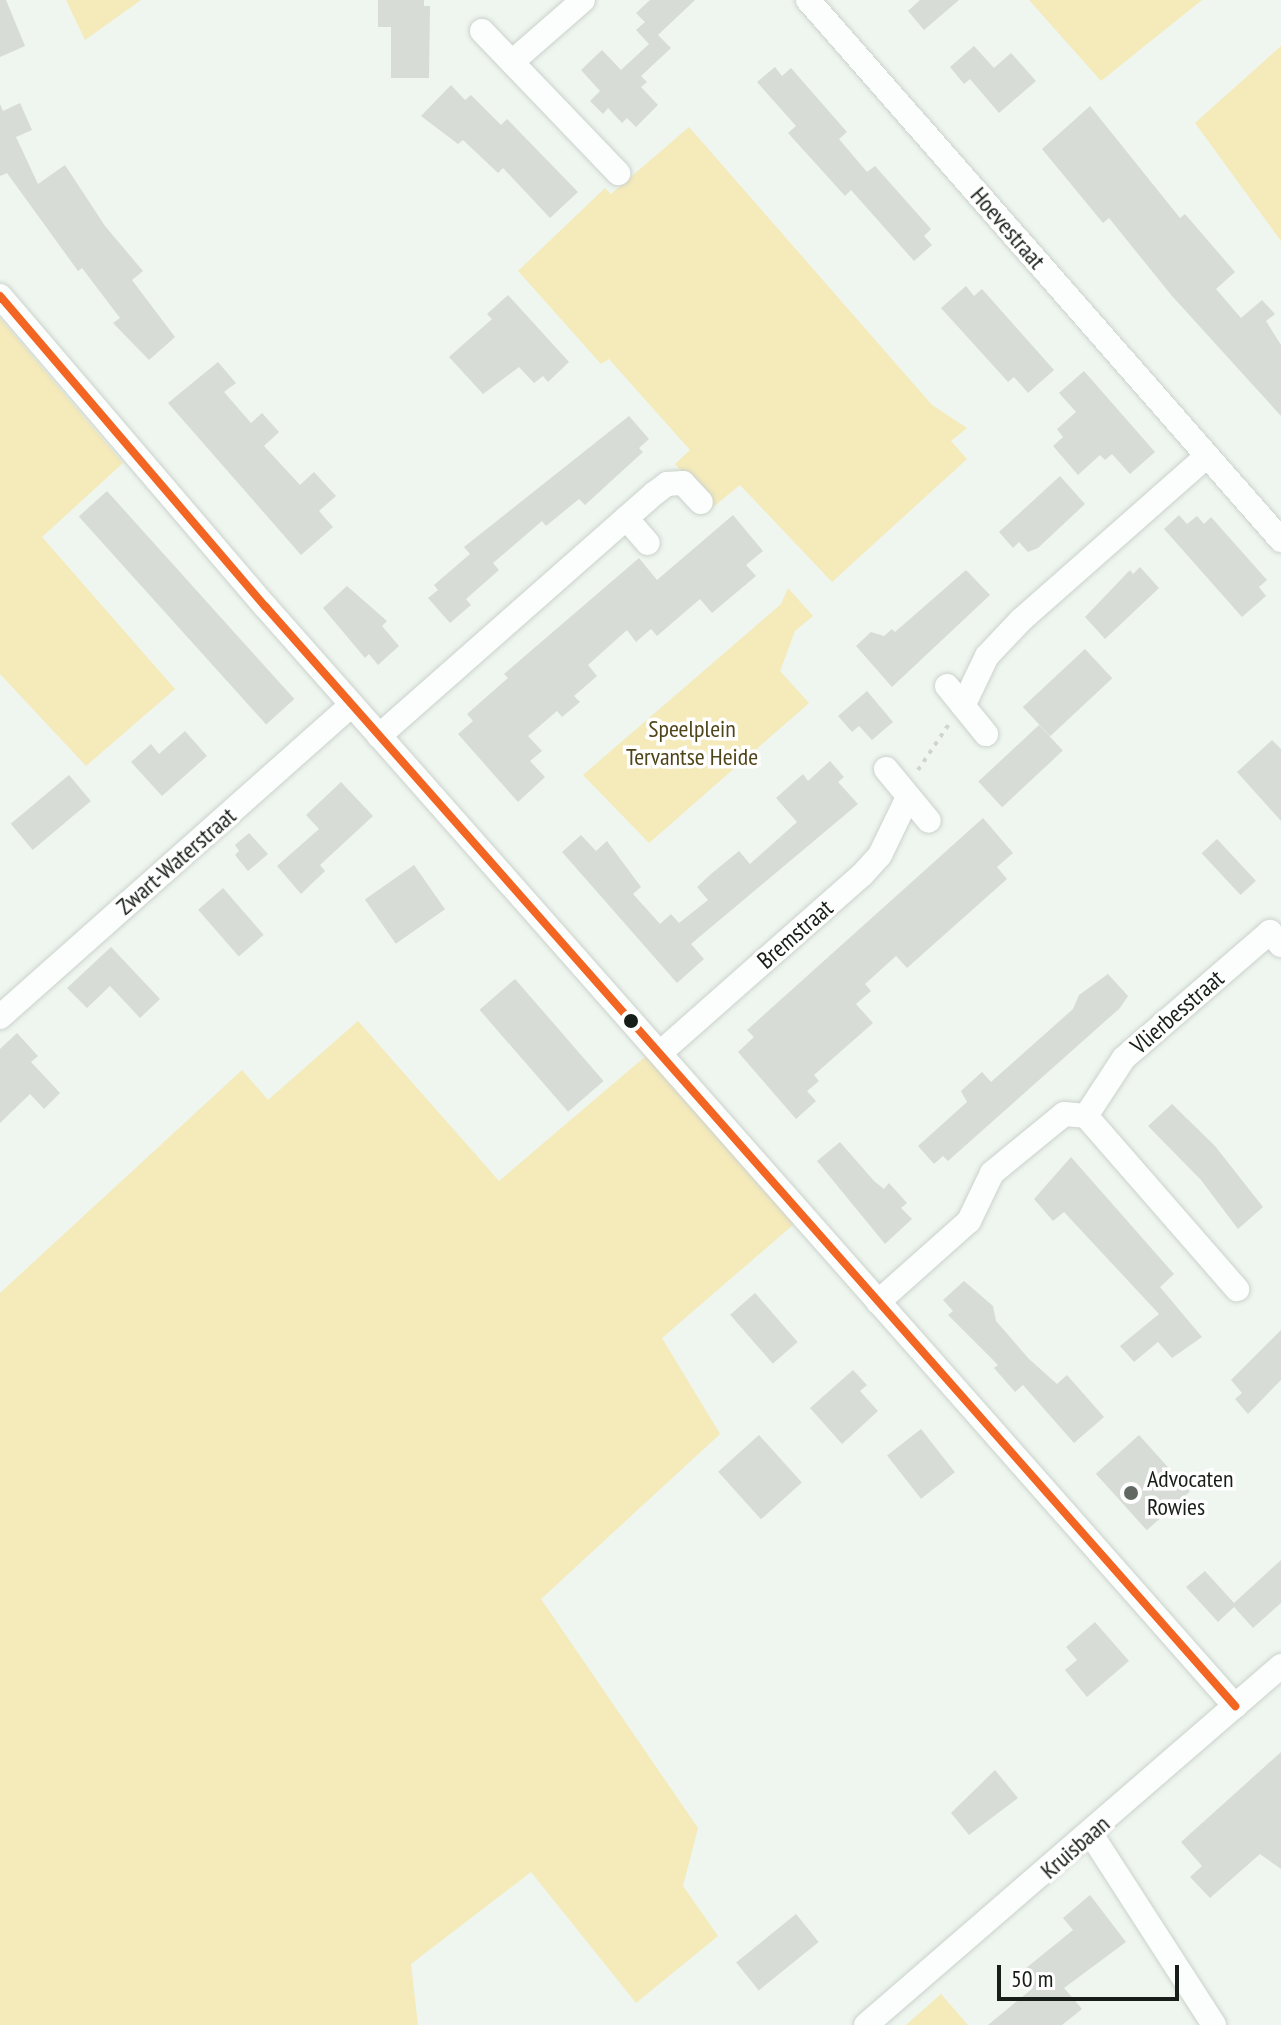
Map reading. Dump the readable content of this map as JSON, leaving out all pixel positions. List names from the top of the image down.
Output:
{
  "streets": {
    "street": [
      "Hoevestraat",
      "Zwart-Waterstraat",
      "Bremstraat",
      "Vlierbesstraat",
      "Kruisbaan"
    ]
  },
  "parks": ["Speelplein Tervantse Heide"],
  "places": ["Advocaten Rowies"],
  "scale_bar": "50 m"
}
